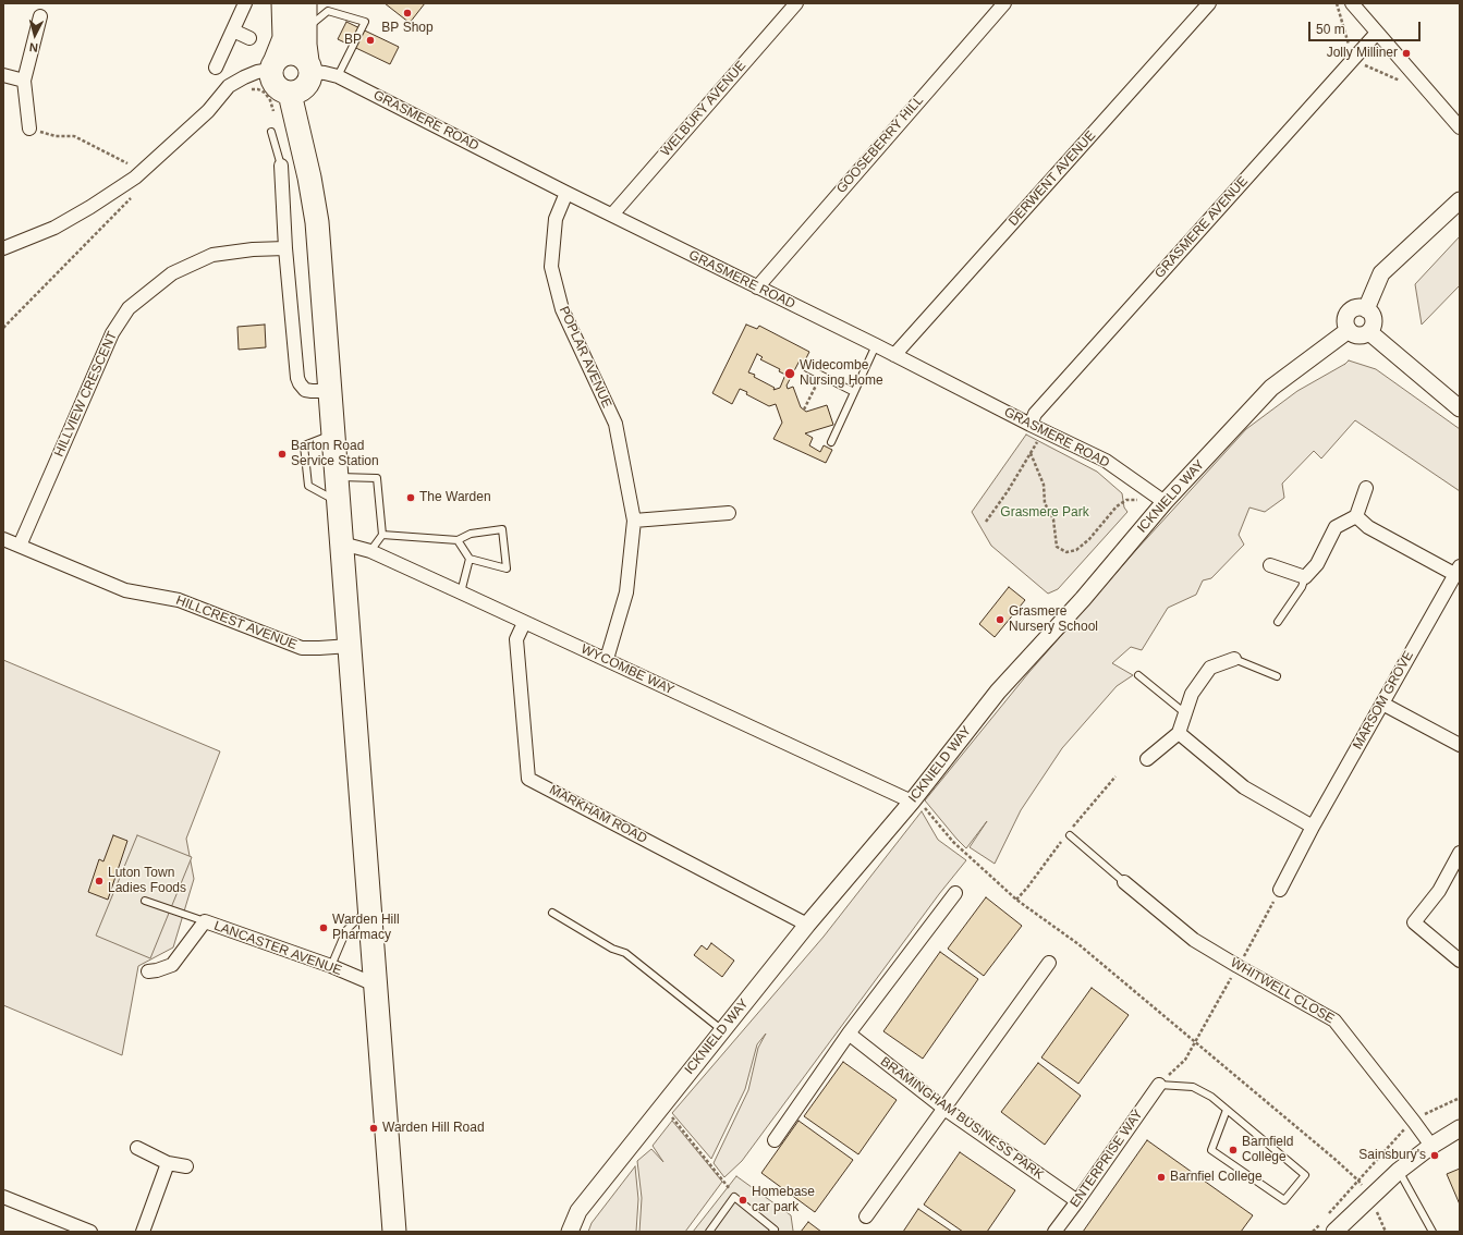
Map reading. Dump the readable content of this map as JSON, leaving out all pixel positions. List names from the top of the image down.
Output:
{
  "streets": {
    "street": [
      "WELBURY AVENUE",
      "GRASMERE ROAD",
      "GOOSEBERRY HILL",
      "DERWENT AVENUE",
      "GRASMERE AVENUE",
      "POPLAR AVENUE",
      "HILLVIEW CRESCENT",
      "ICKNIELD WAY",
      "HILLCREST AVENUE",
      "WYCOMBE WAY",
      "MARSOM GROVE",
      "MARKHAM ROAD",
      "LANCASTER AVENUE",
      "WHITWELL CLOSE",
      "BRAMINGHAM BUSINESS PARK",
      "ENTERPRISE WAY"
    ]
  },
  "crossings": [
    ["WELBURY AVENUE", "GRASMERE ROAD"],
    ["GRASMERE ROAD", "GOOSEBERRY HILL"],
    ["GRASMERE ROAD", "DERWENT AVENUE"],
    ["GRASMERE ROAD", "GRASMERE AVENUE"],
    ["GRASMERE ROAD", "POPLAR AVENUE"],
    ["GRASMERE ROAD", "ICKNIELD WAY"],
    ["POPLAR AVENUE", "WYCOMBE WAY"],
    ["HILLVIEW CRESCENT", "HILLCREST AVENUE"],
    ["ICKNIELD WAY", "WYCOMBE WAY"],
    ["ICKNIELD WAY", "MARKHAM ROAD"],
    ["WYCOMBE WAY", "MARKHAM ROAD"],
    ["BRAMINGHAM BUSINESS PARK", "ENTERPRISE WAY"]
  ],
  "parks": ["Grasmere Park"],
  "places": [
    "BP Shop",
    "BP",
    "Jolly Milliner",
    "Widecombe Nursing Home",
    "Barton Road Service Station",
    "The Warden",
    "Grasmere Nursery School",
    "Luton Town Ladies Foods",
    "Warden Hill Pharmacy",
    "Warden Hill Road",
    "Barnfield College",
    "Sainsbury's",
    "Barnfiel College",
    "Homebase car park"
  ],
  "scale_bar": "50 m",
  "north": "bottom"
}
